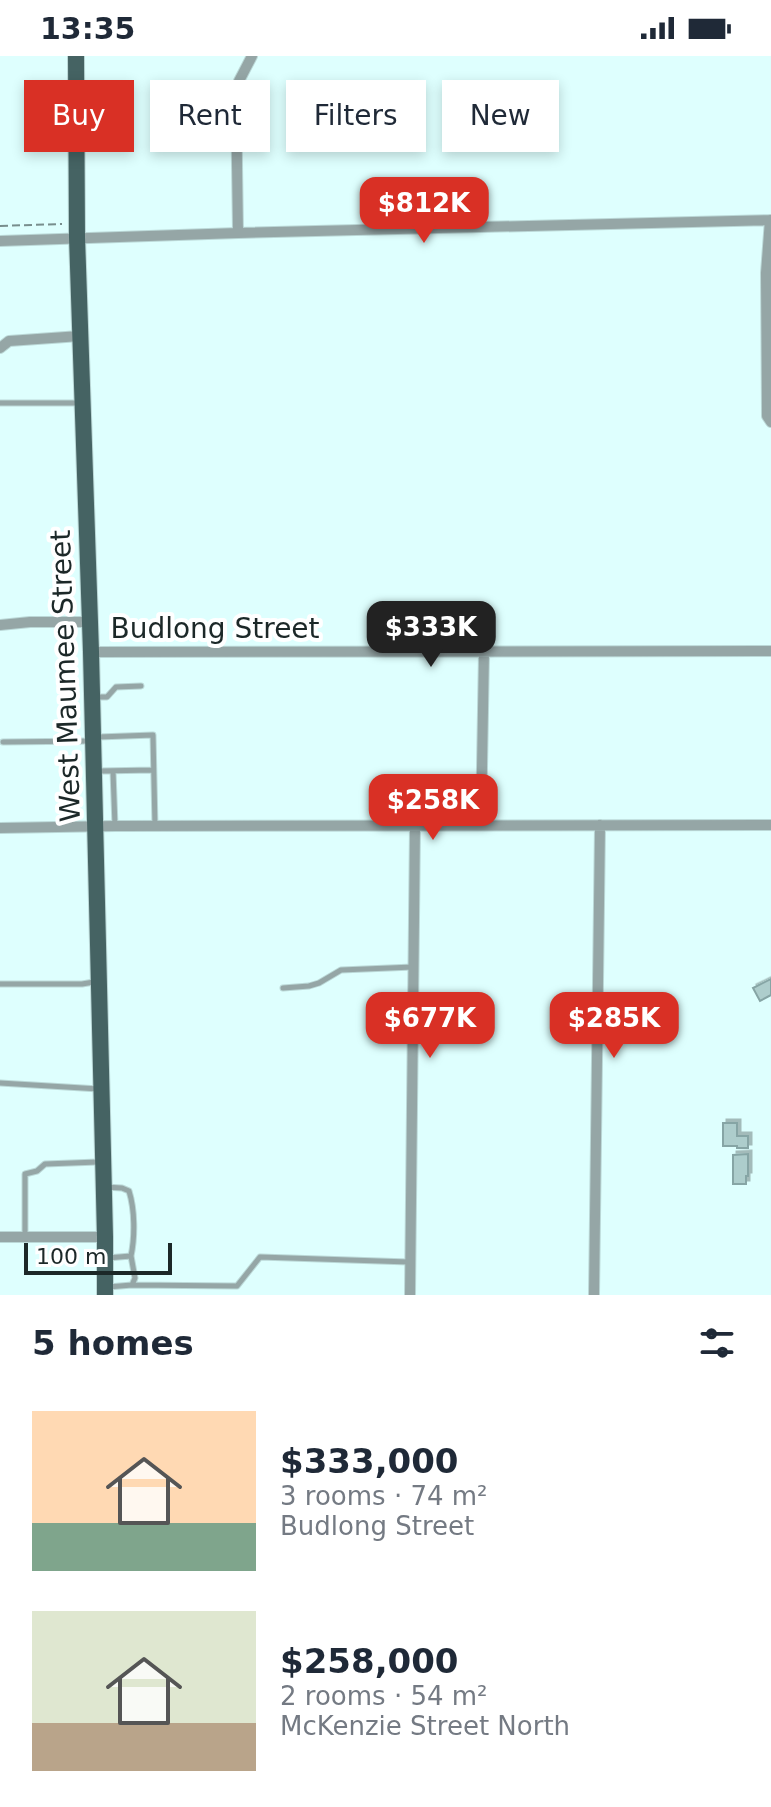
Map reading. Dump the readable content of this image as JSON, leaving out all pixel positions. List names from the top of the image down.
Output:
{
  "streets": {
    "main road": ["West Maumee Street"],
    "street": ["Budlong Street"]
  },
  "crossings": [
    ["Budlong Street", "West Maumee Street"]
  ],
  "scale_bar": "100 m",
  "page": {
    "status": "13:35",
    "chip": [
      "Buy",
      "Rent",
      "Filters",
      "New"
    ],
    "price": [
      "$812K",
      "$333K",
      "$258K",
      "$677K",
      "$285K"
    ],
    "scale": "100 m",
    "heading": "5 homes",
    "list": [
      {
        "name": "$333,000",
        "note": "3 rooms · 74 m² · Budlong Street"
      },
      {
        "name": "$258,000",
        "note": "2 rooms · 54 m² · McKenzie Street North"
      }
    ]
  }
}
